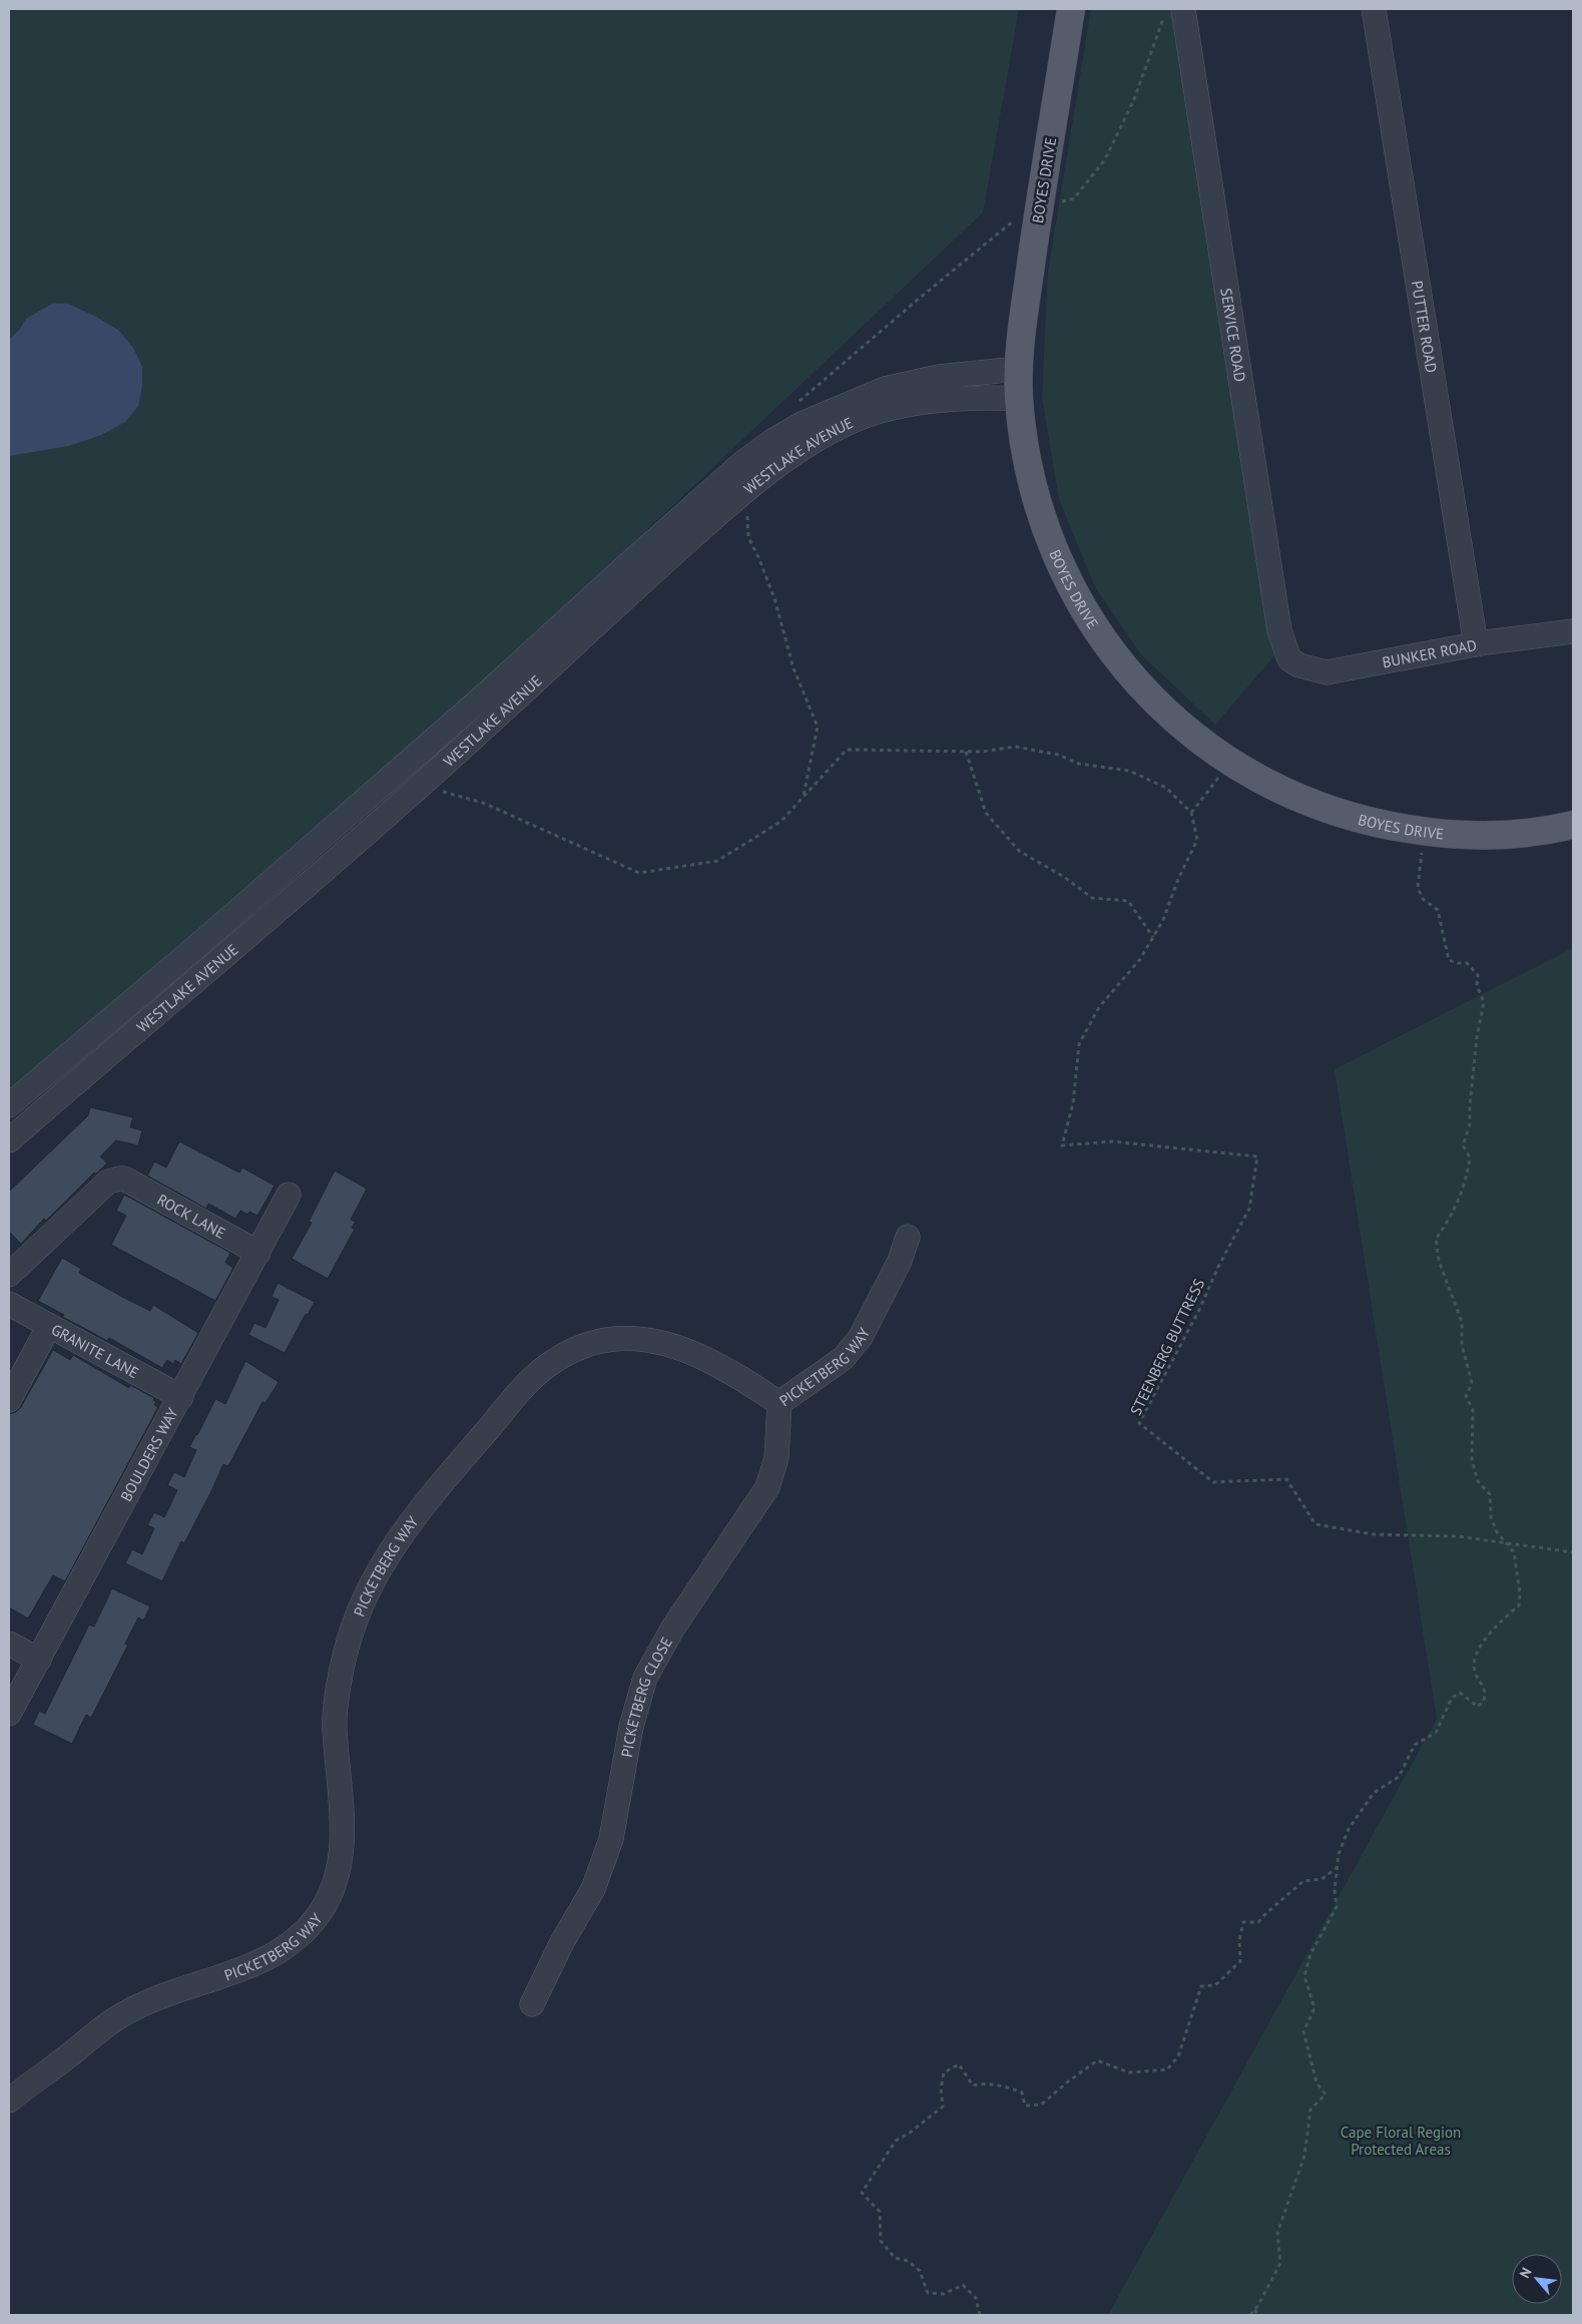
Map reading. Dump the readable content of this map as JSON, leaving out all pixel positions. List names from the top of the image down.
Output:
{
  "streets": {
    "main road": ["BOYES DRIVE"],
    "street": [
      "PUTTER ROAD",
      "SERVICE ROAD",
      "WESTLAKE AVENUE",
      "BUNKER ROAD",
      "ROCK LANE",
      "GRANITE LANE",
      "PICKETBERG WAY",
      "BOULDERS WAY",
      "PICKETBERG CLOSE"
    ],
    "path": ["STEENBERG BUTTRESS"]
  },
  "crossings": [
    ["BOYES DRIVE", "WESTLAKE AVENUE"],
    ["PUTTER ROAD", "BUNKER ROAD"],
    ["SERVICE ROAD", "BUNKER ROAD"],
    ["ROCK LANE", "BOULDERS WAY"],
    ["GRANITE LANE", "BOULDERS WAY"],
    ["PICKETBERG WAY", "PICKETBERG CLOSE"]
  ],
  "parks": ["Cape Floral Region Protected Areas"],
  "north": "top left"
}
